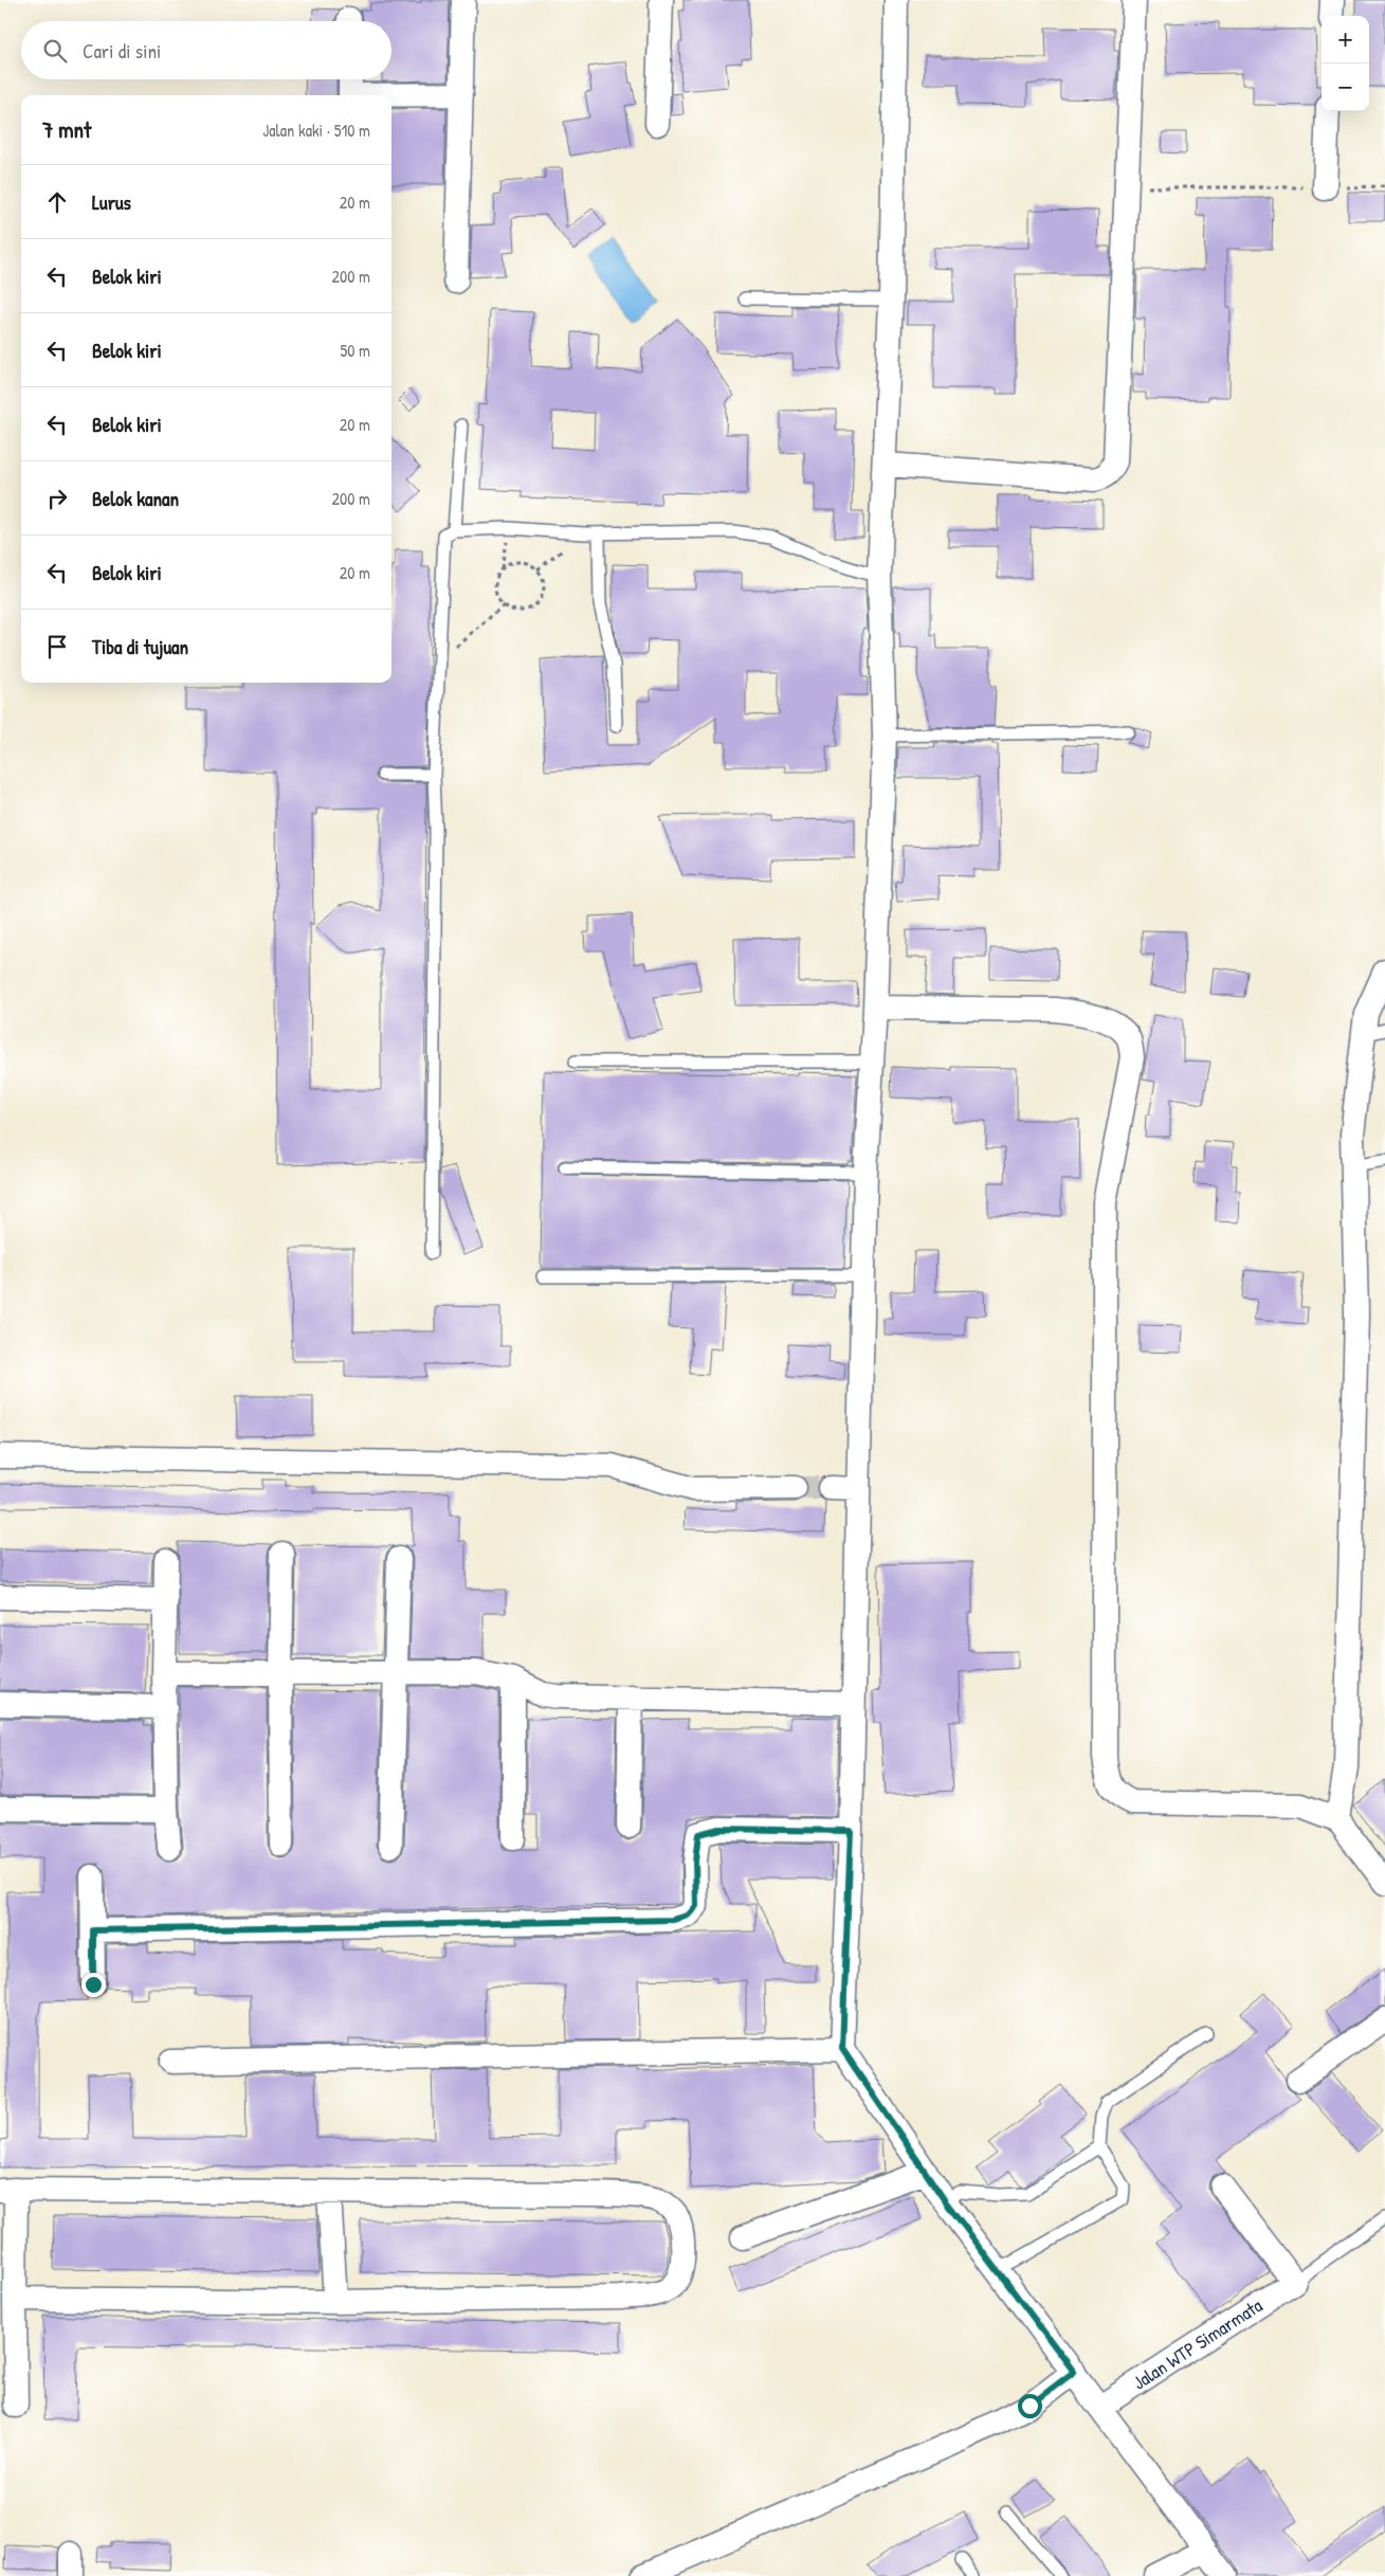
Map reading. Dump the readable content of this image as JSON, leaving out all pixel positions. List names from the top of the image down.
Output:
{
  "streets": {
    "street": ["Jalan WTP Simarmata"]
  },
  "page": {
    "map_buttons": ["+", "−"],
    "search": "Cari di sini",
    "heading": ["7 mnt", "Jalan kaki · 510 m"],
    "list": [
      ["Lurus", "20 m"],
      ["Belok kiri", "200 m"],
      ["Belok kiri", "50 m"],
      ["Belok kiri", "20 m"],
      ["Belok kanan", "200 m"],
      ["Belok kiri", "20 m"],
      "Tiba di tujuan"
    ]
  }
}
